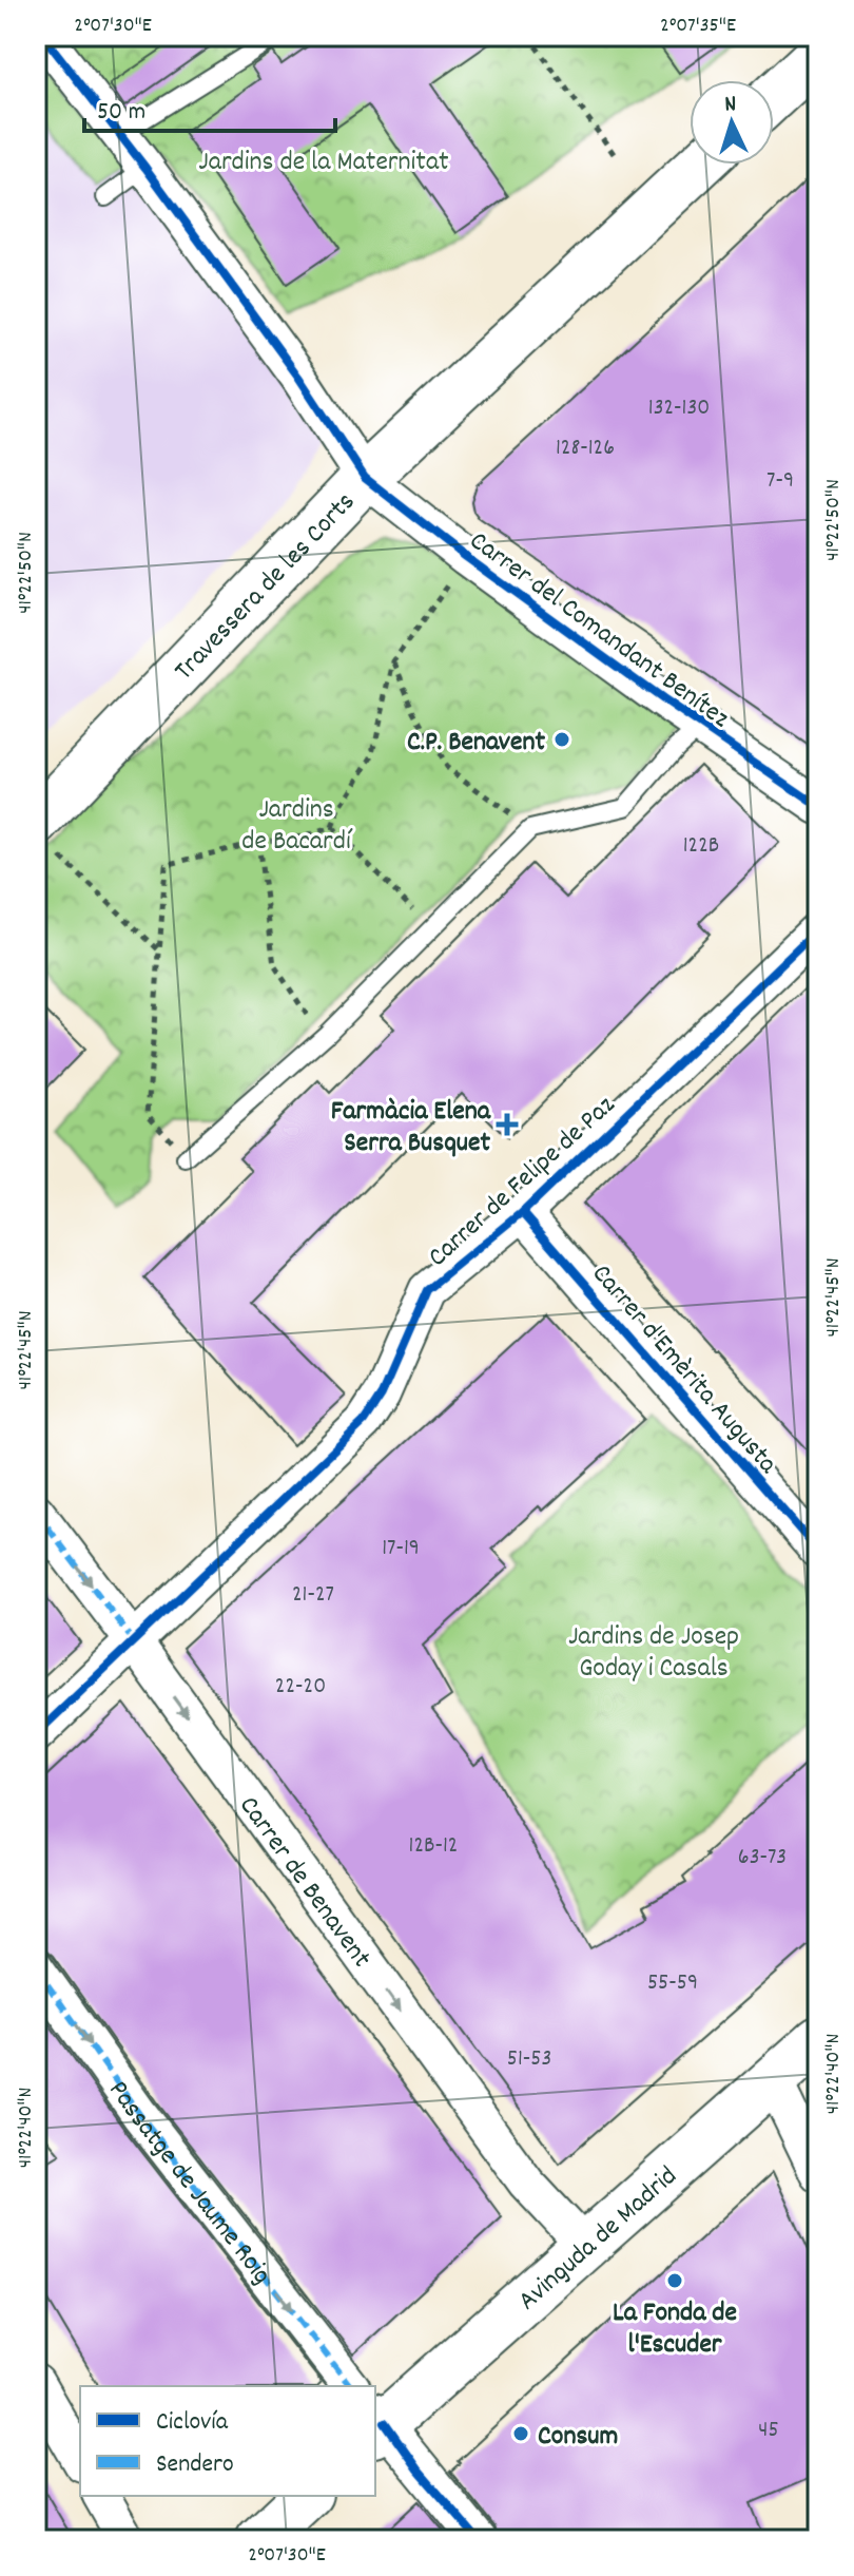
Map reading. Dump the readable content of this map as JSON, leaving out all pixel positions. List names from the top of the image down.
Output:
{
  "streets": {
    "main road": ["Travessera de les Corts", "Avinguda de Madrid"],
    "street": [
      "Carrer del Comandant Benítez",
      "Carrer de Felipe de Paz",
      "Carrer d'Emèrita Augusta",
      "Carrer de Benavent",
      "Passatge de Jaume Roig"
    ]
  },
  "crossings": [
    ["Travessera de les Corts", "Carrer del Comandant Benítez"],
    ["Carrer de Felipe de Paz", "Carrer d'Emèrita Augusta"],
    ["Carrer de Felipe de Paz", "Carrer de Benavent"],
    ["Carrer de Benavent", "Avinguda de Madrid"]
  ],
  "one_way": ["Carrer de Benavent", "Passatge de Jaume Roig"],
  "parks": ["Jardins de la Maternitat", "Jardins de Bacardí", "Jardins de Josep Goday i Casals"],
  "places": {
    "other": ["C.P. Benavent", "La Fonda de l'Escuder", "Consum"],
    "health": ["Farmàcia Elena Serra Busquet"]
  },
  "house_numbers": [
    "132-130",
    "128-126",
    "7-9",
    "122B",
    "17-19",
    "21-27",
    "22-20",
    "12B-12",
    "63-73",
    "55-59",
    "51-53",
    "45"
  ],
  "legend": ["Ciclovía", "Sendero"],
  "scale_bar": "50 m",
  "north": "top",
  "coordinates": [
    "2°07'30\"E",
    "2°07'35\"E",
    "41°22'50\"N",
    "41°22'45\"N",
    "41°22'40\"N"
  ]
}
